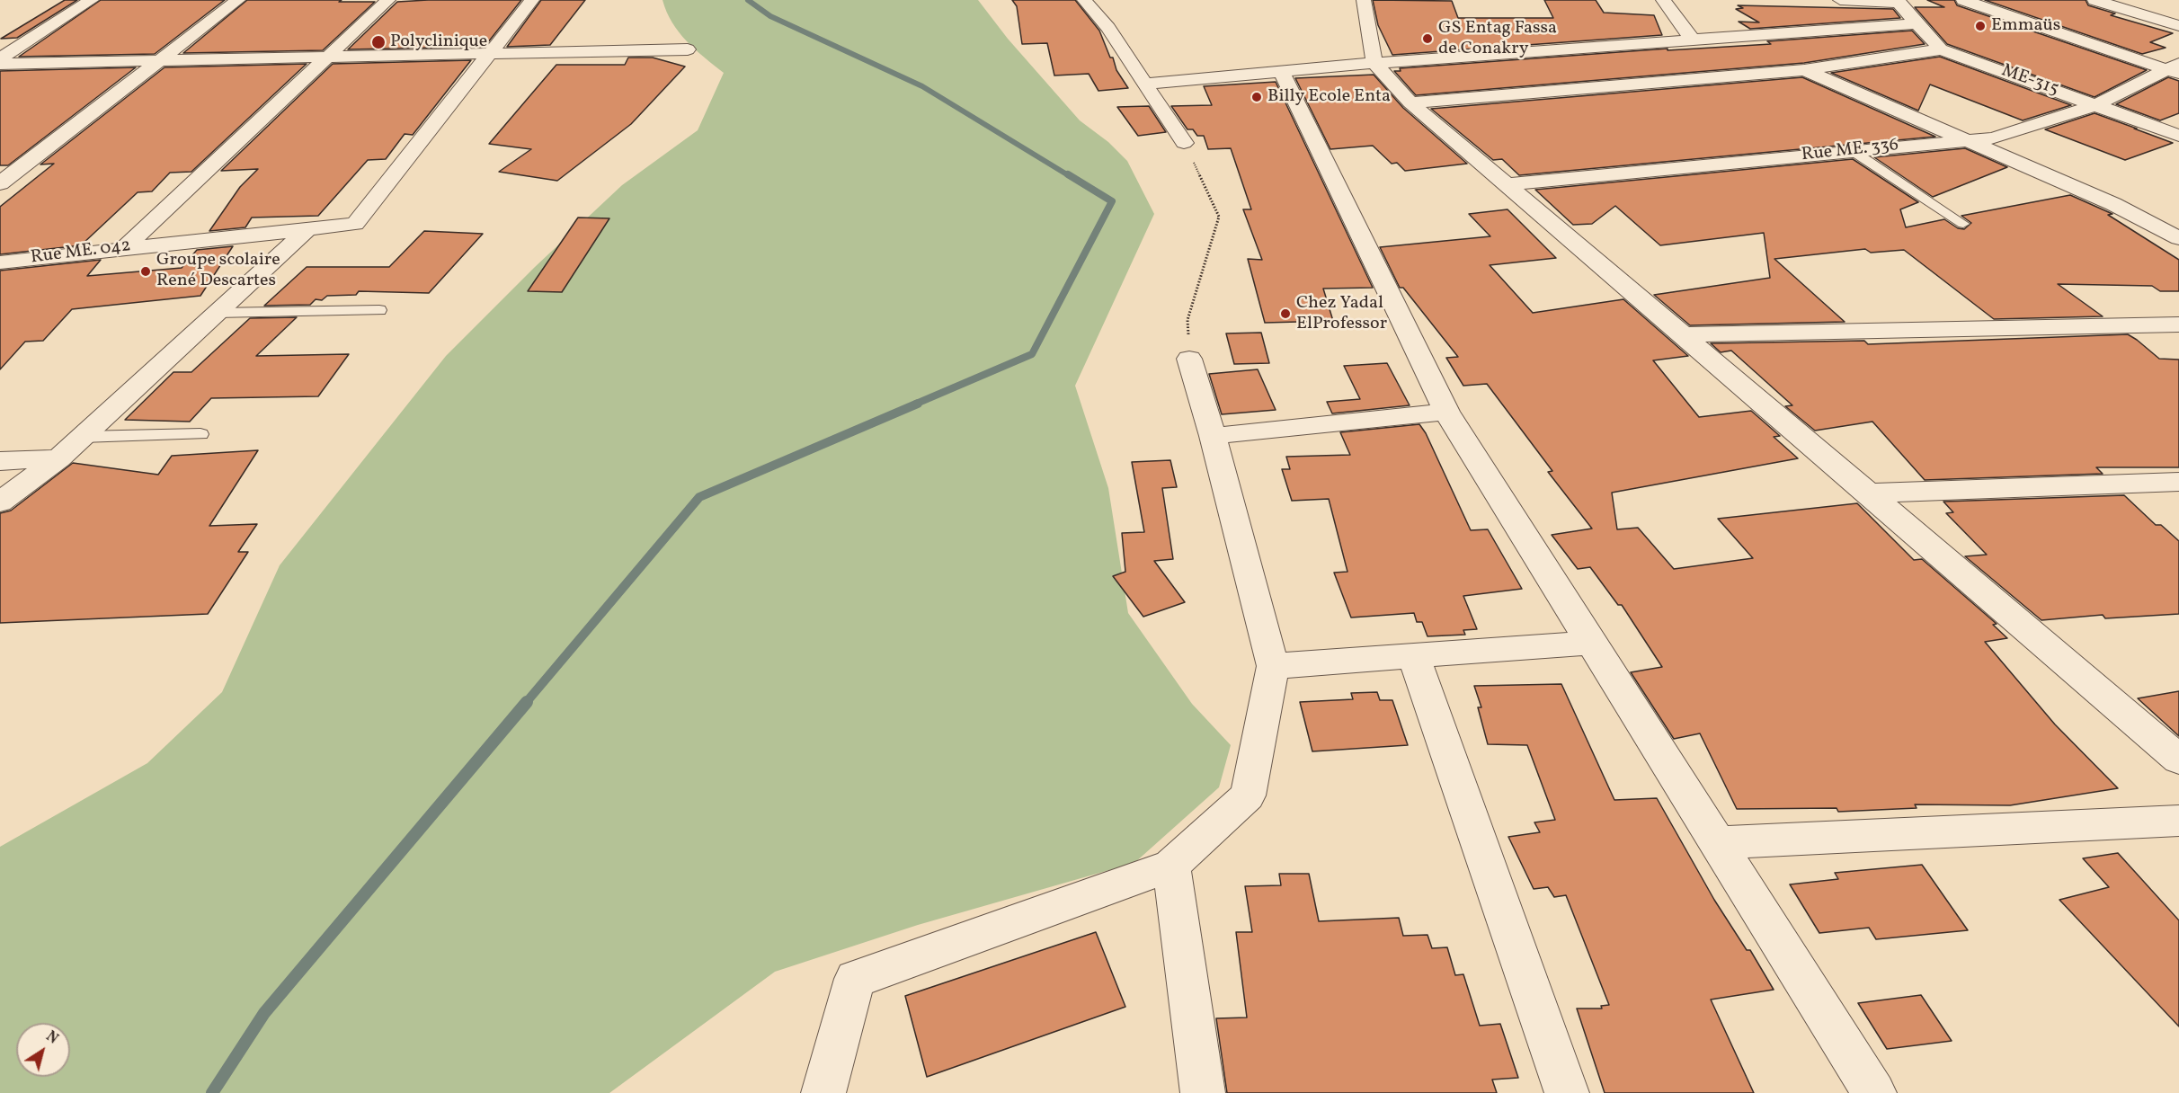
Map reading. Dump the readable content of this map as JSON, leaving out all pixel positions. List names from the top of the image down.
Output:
{
  "streets": {
    "street": ["ME-315", "Rue ME. 336", "Rue ME. 042"]
  },
  "crossings": [
    ["ME-315", "Rue ME. 336"]
  ],
  "places": [
    "Emmaüs",
    "GS Entag Fassa de Conakry",
    "Polyclinique",
    "Billy Ecole Enta",
    "Groupe scolaire René Descartes",
    "Chez Yadal ElProfessor"
  ],
  "north": "top right"
}
